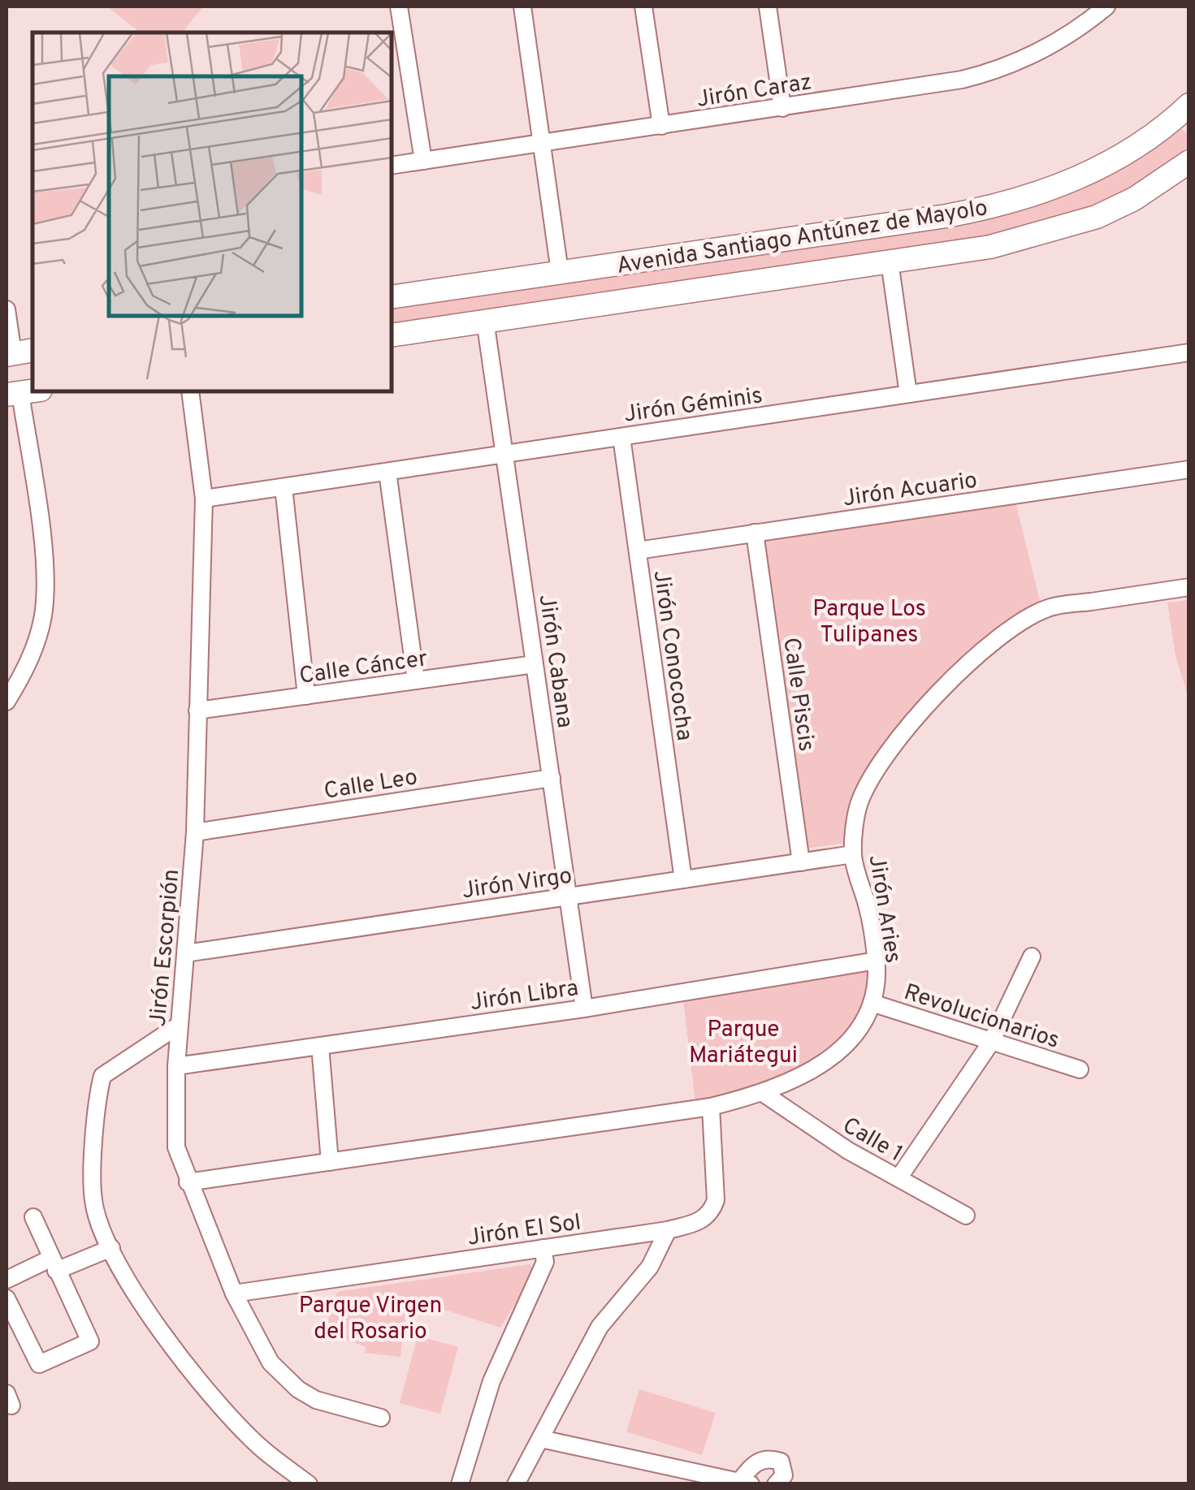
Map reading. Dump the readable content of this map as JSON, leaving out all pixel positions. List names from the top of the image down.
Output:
{
  "streets": {
    "main road": ["Avenida Santiago Antúnez de Mayolo"],
    "street": [
      "Jirón Caraz",
      "Jirón Géminis",
      "Jirón Acuario",
      "Jirón Conococha",
      "Jirón Cabana",
      "Calle Cáncer",
      "Calle Piscis",
      "Calle Leo",
      "Jirón Virgo",
      "Jirón Aries",
      "Jirón Escorpión",
      "Jirón Libra",
      "Revolucionarios",
      "Calle 1",
      "Jirón El Sol"
    ]
  },
  "crossings": [
    ["Avenida Santiago Antúnez de Mayolo", "Jirón Cabana"],
    ["Jirón Géminis", "Jirón Conococha"],
    ["Jirón Géminis", "Jirón Cabana"],
    ["Jirón Géminis", "Jirón Escorpión"],
    ["Jirón Acuario", "Jirón Conococha"],
    ["Jirón Acuario", "Calle Piscis"],
    ["Jirón Conococha", "Jirón Virgo"],
    ["Jirón Cabana", "Calle Cáncer"],
    ["Jirón Cabana", "Calle Leo"],
    ["Jirón Cabana", "Jirón Virgo"],
    ["Jirón Cabana", "Jirón Libra"],
    ["Calle Cáncer", "Jirón Escorpión"],
    ["Calle Piscis", "Jirón Virgo"],
    ["Calle Leo", "Jirón Escorpión"],
    ["Jirón Virgo", "Jirón Aries"],
    ["Jirón Virgo", "Jirón Escorpión"],
    ["Jirón Aries", "Jirón Escorpión"],
    ["Jirón Aries", "Jirón Libra"],
    ["Jirón Aries", "Revolucionarios"],
    ["Jirón Aries", "Calle 1"],
    ["Jirón Aries", "Jirón El Sol"],
    ["Jirón Escorpión", "Jirón Libra"],
    ["Jirón Escorpión", "Jirón El Sol"]
  ],
  "parks": ["Parque Los Tulipanes", "Parque Mariátegui", "Parque Virgen del Rosario"]
}
